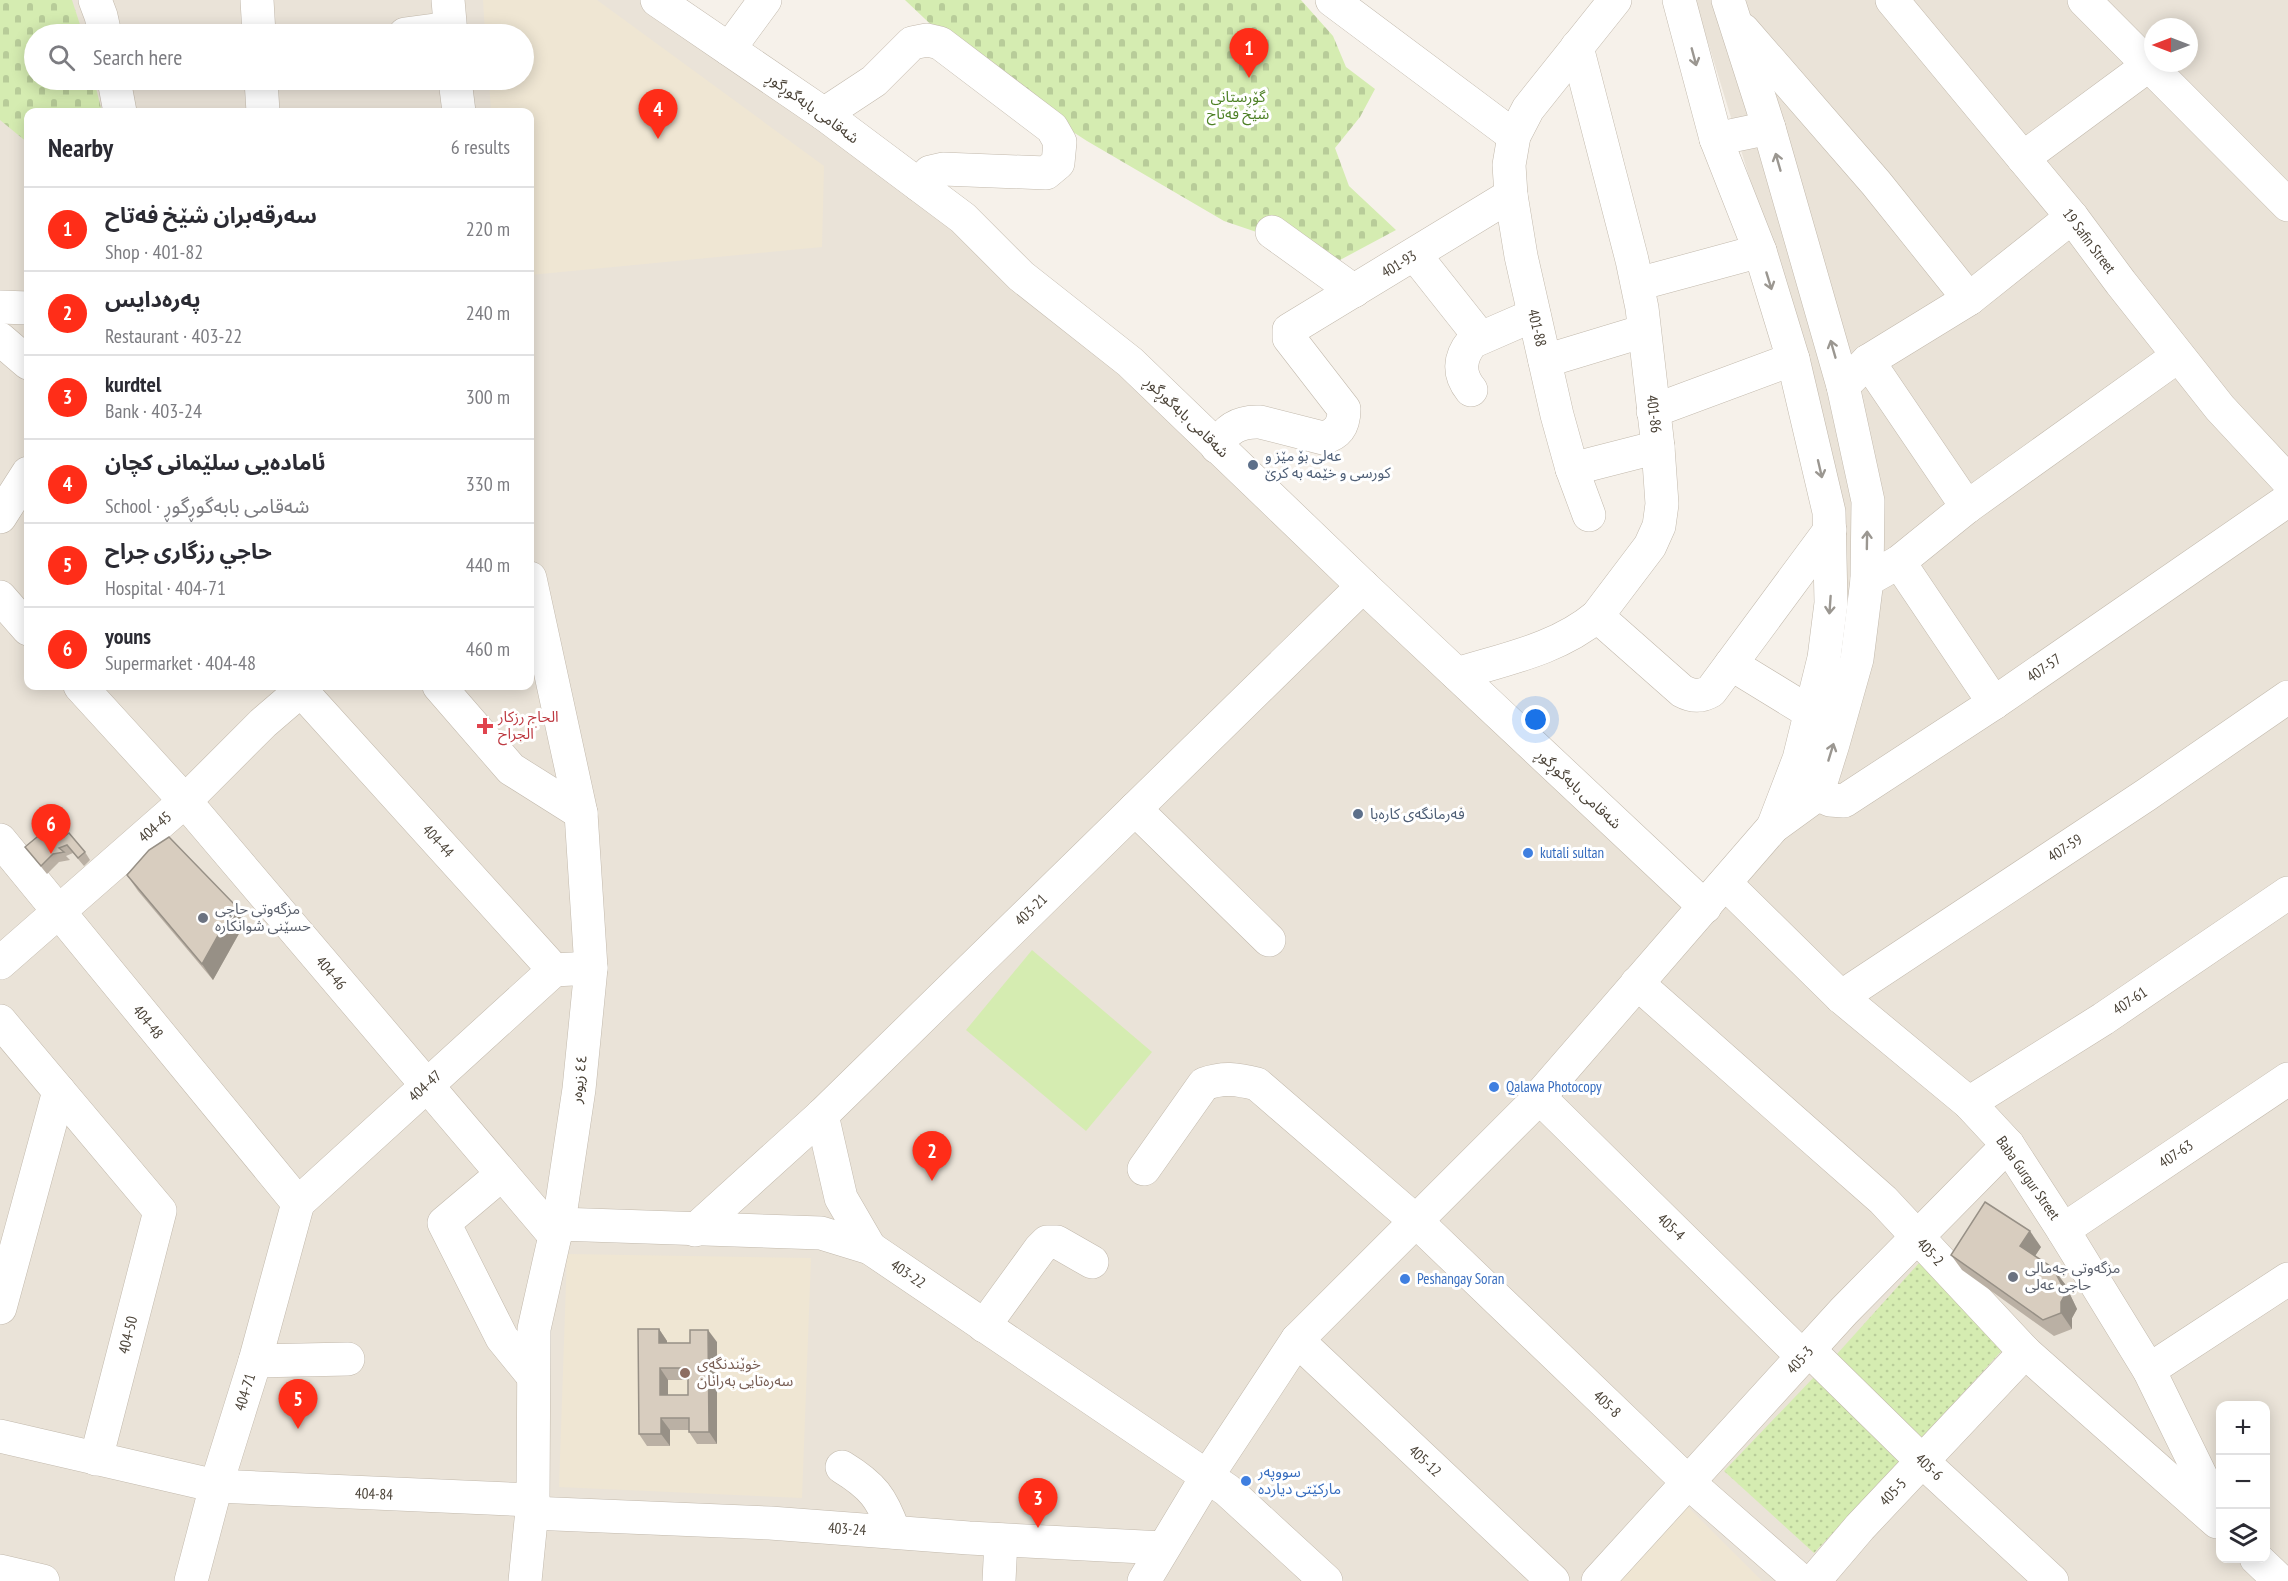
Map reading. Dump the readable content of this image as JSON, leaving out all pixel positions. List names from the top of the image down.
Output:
{
  "streets": {
    "street": [
      "شەقامی بابەگوڕگوڕ",
      "19 Safin Street",
      "401-93",
      "401-88",
      "401-86",
      "407-57",
      "404-45",
      "404-44",
      "407-59",
      "403-21",
      "404-46",
      "407-61",
      "404-48",
      "٤٤ زیوەر",
      "404-47",
      "407-63",
      "Baba Gurgur Street",
      "405-4",
      "405-2",
      "403-22",
      "404-50",
      "405-3",
      "404-71",
      "405-8",
      "405-12",
      "405-6",
      "405-5",
      "404-84",
      "403-24"
    ]
  },
  "crossings": [
    ["شەقامی بابەگوڕگوڕ", "401-93"],
    ["شەقامی بابەگوڕگوڕ", "401-86"],
    ["شەقامی بابەگوڕگوڕ", "403-21"],
    ["شەقامی بابەگوڕگوڕ", "Baba Gurgur Street"],
    ["401-93", "401-88"],
    ["401-88", "401-86"],
    ["404-45", "404-46"],
    ["404-45", "404-48"],
    ["404-44", "404-47"],
    ["407-59", "Baba Gurgur Street"],
    ["403-21", "403-22"],
    ["404-46", "٤٤ زیوەر"],
    ["404-46", "404-47"],
    ["404-46", "403-22"],
    ["407-61", "Baba Gurgur Street"],
    ["404-48", "404-47"],
    ["404-48", "404-71"],
    ["٤٤ زیوەر", "403-22"],
    ["٤٤ زیوەر", "404-84"],
    ["٤٤ زیوەر", "403-24"],
    ["404-47", "404-71"],
    ["407-63", "Baba Gurgur Street"],
    ["Baba Gurgur Street", "405-3"],
    ["405-4", "405-3"],
    ["405-4", "405-6"],
    ["405-2", "405-3"],
    ["405-2", "405-5"],
    ["404-50", "404-84"],
    ["405-3", "405-8"],
    ["405-3", "405-6"],
    ["404-71", "404-84"],
    ["405-6", "405-5"],
    ["404-84", "403-24"]
  ],
  "parks": ["گۆڕستانی شێخ فەتاح"],
  "places": {
    "other": [
      "عەلی بۆ مێز و کورسی و خێمە بە کرێ",
      "فەرمانگەی کارەبا",
      "kutali sultan",
      "مزگەوتی حاجی حسێنی شوانکارە",
      "Qalawa Photocopy",
      "مزگەوتی جەمالی حاجی عەلی",
      "Peshangay Soran",
      "خوێندنگەی سەرەتایی بەرانان",
      "سووپەر مارکێتی دیاردە"
    ],
    "health": ["الحاج رزكار الجراح"]
  },
  "north": "left",
  "page": {
    "search": "Search here",
    "pins": [
      "1",
      "4",
      "6",
      "2",
      "5",
      "3"
    ],
    "heading": ["Nearby", "6 results"],
    "list": [
      {
        "mark": "1",
        "name": "سەرقەبران شێخ فەتاح",
        "note": "Shop · 401-82",
        "value": "220 m"
      },
      {
        "mark": "2",
        "name": "پەرەدایس",
        "note": "Restaurant · 403-22",
        "value": "240 m"
      },
      {
        "mark": "3",
        "name": "kurdtel",
        "note": "Bank · 403-24",
        "value": "300 m"
      },
      {
        "mark": "4",
        "name": "ئامادەیی سلێمانی کچان",
        "note": "School · شەقامی بابەگوڕگوڕ",
        "value": "330 m"
      },
      {
        "mark": "5",
        "name": "حاجي رزگارى جراح",
        "note": "Hospital · 404-71",
        "value": "440 m"
      },
      {
        "mark": "6",
        "name": "youns",
        "note": "Supermarket · 404-48",
        "value": "460 m"
      }
    ],
    "map_buttons": ["+", "−"]
  }
}
